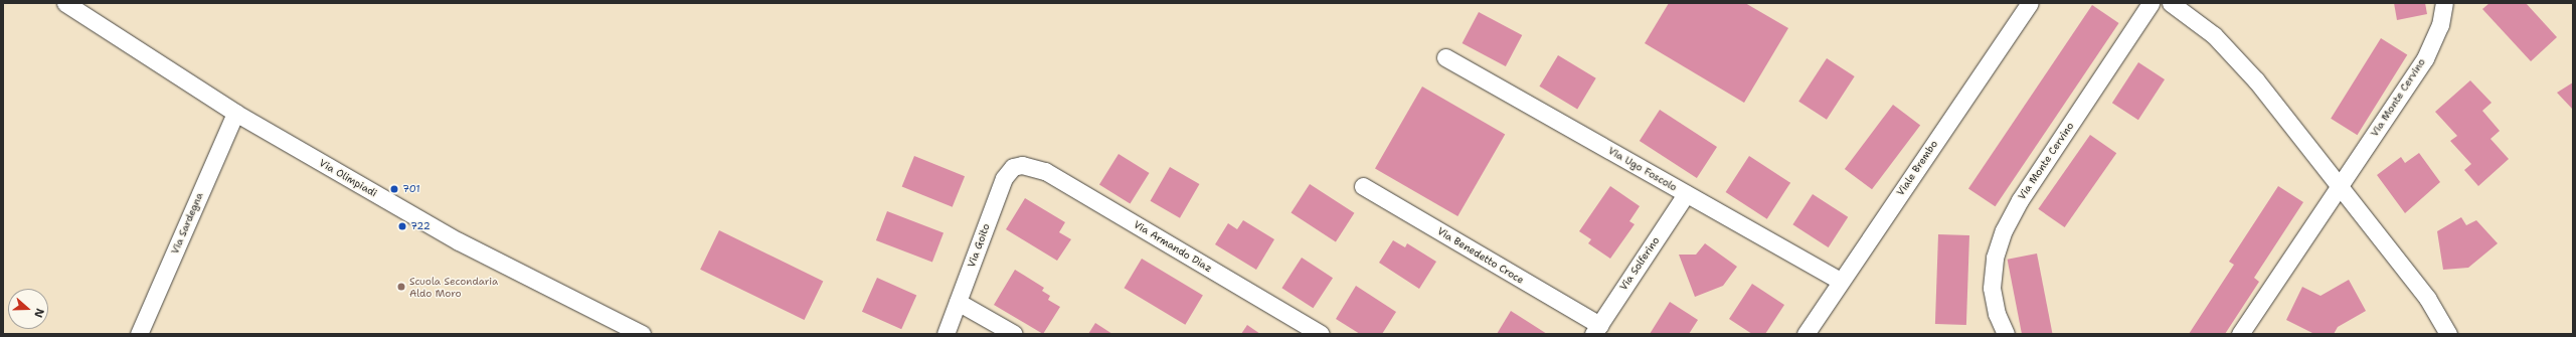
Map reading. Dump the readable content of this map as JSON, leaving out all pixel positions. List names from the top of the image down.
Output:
{
  "streets": {
    "street": [
      "Via Monte Cervino",
      "Viale Brembo",
      "Via Ugo Foscolo",
      "Via Olimpiadi",
      "Via Sardegna",
      "Via Goito",
      "Via Armando Diaz",
      "Via Benedetto Croce",
      "Via Solferino"
    ]
  },
  "crossings": [
    ["Viale Brembo", "Via Ugo Foscolo"],
    ["Via Ugo Foscolo", "Via Solferino"],
    ["Via Olimpiadi", "Via Sardegna"],
    ["Via Goito", "Via Armando Diaz"],
    ["Via Benedetto Croce", "Via Solferino"]
  ],
  "places": ["701", "722", "Scuola Secondaria Aldo Moro"],
  "north": "right"
}
